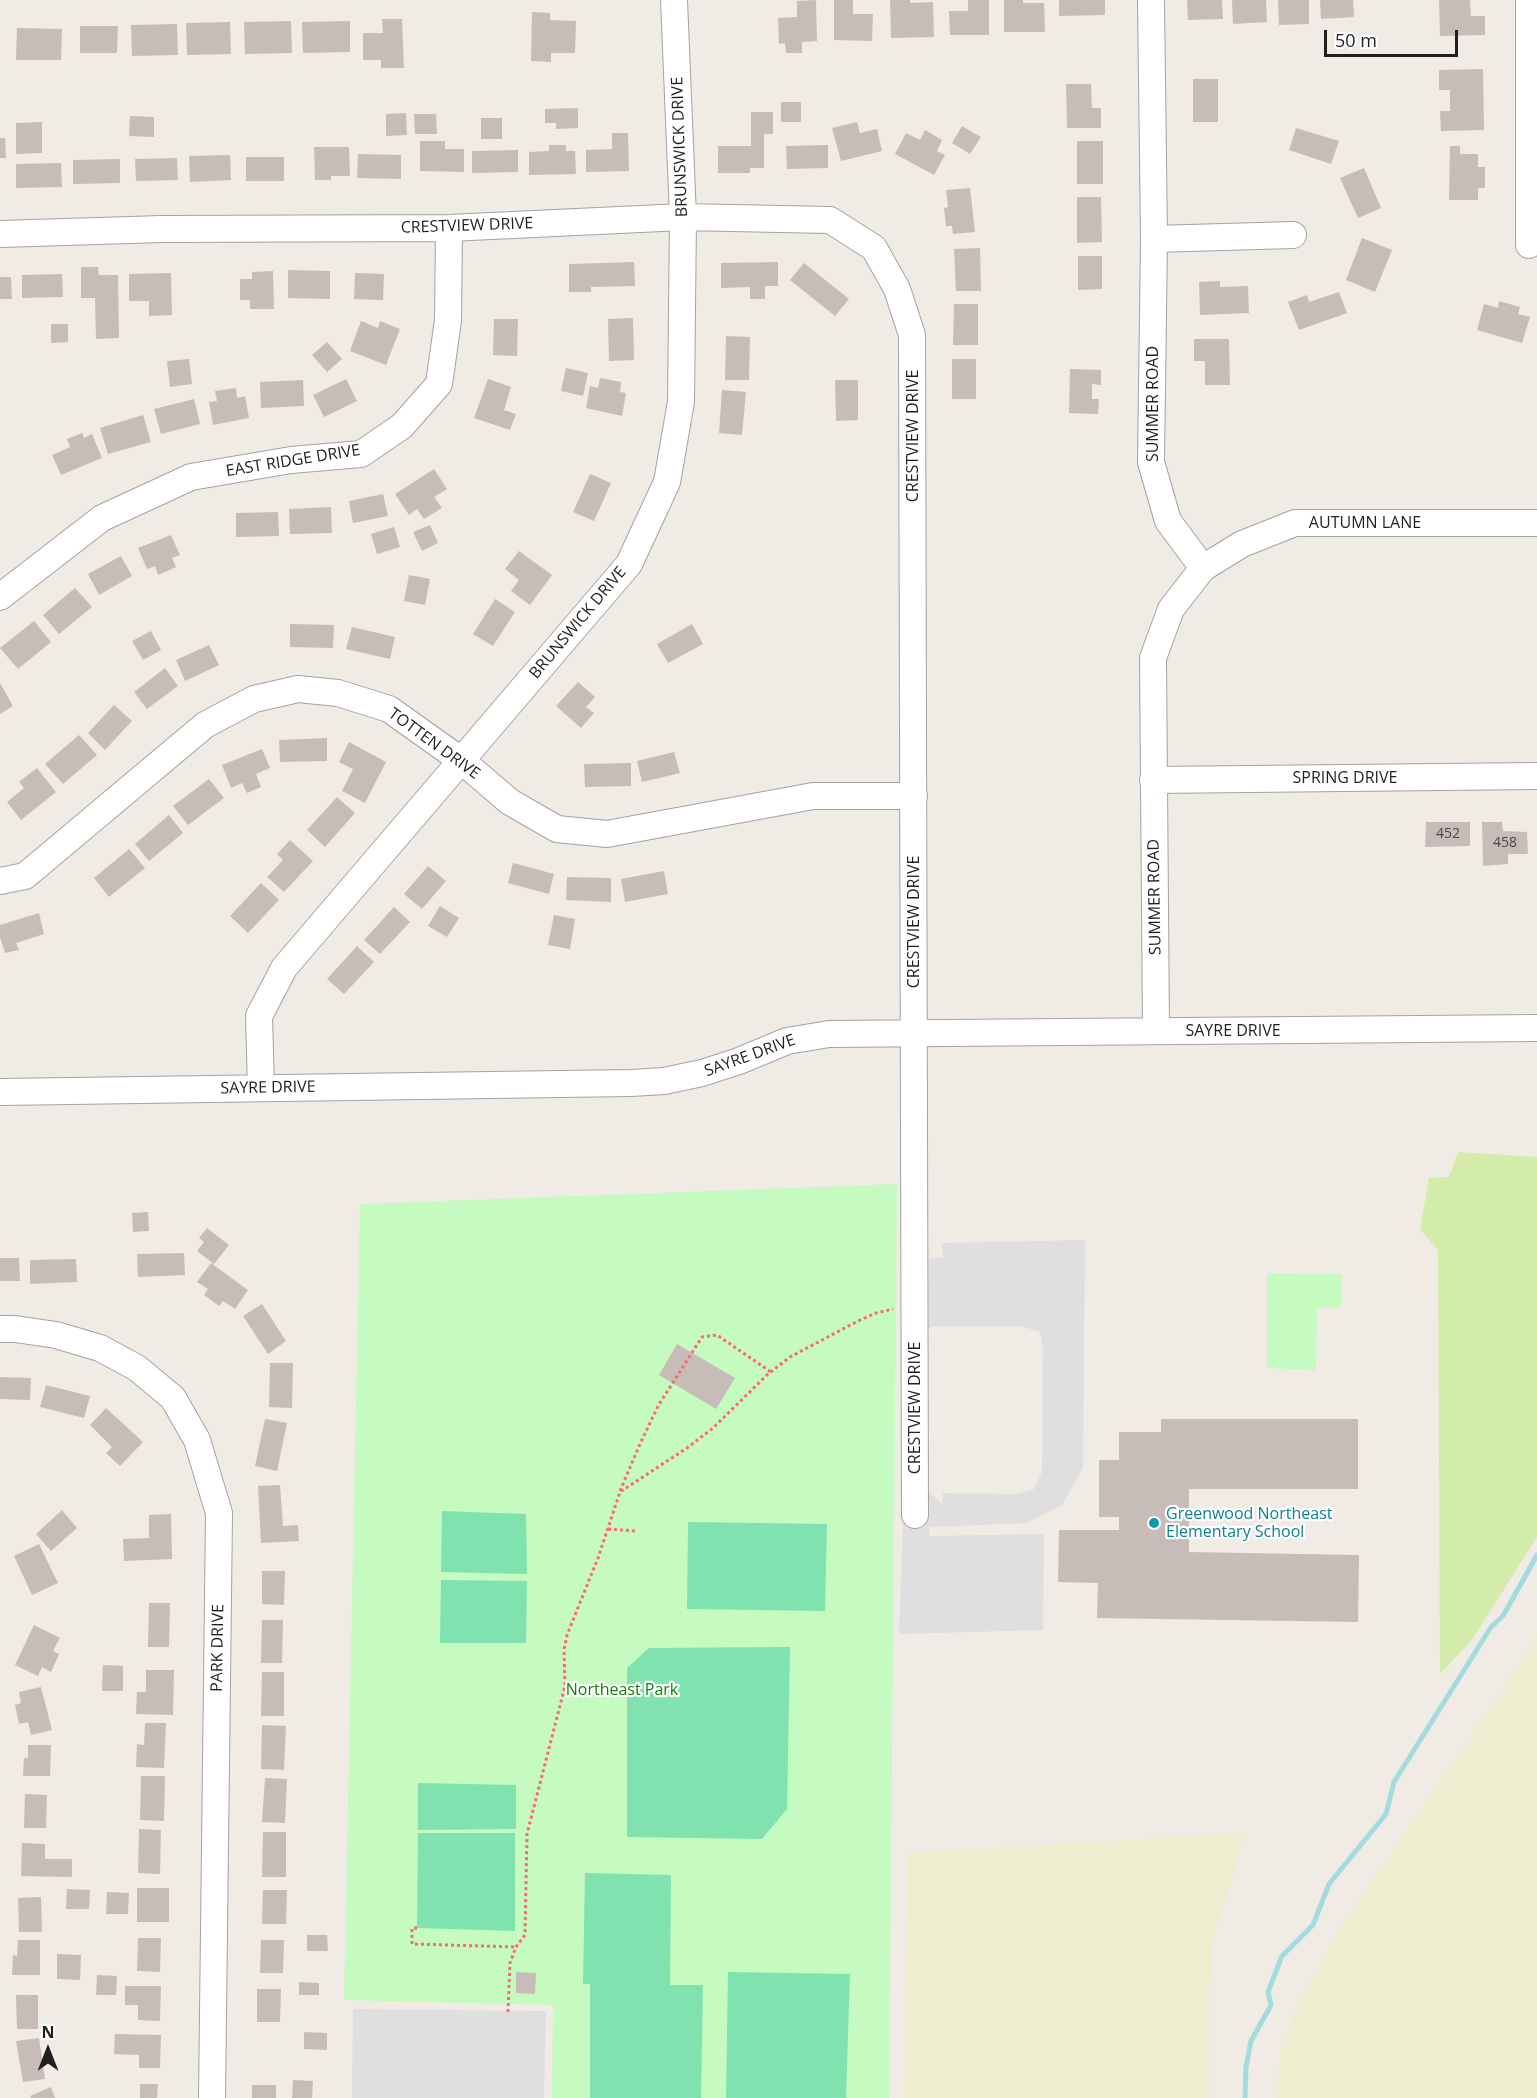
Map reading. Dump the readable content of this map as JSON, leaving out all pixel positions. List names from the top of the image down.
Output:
{
  "streets": {
    "street": [
      "BRUNSWICK DRIVE",
      "CRESTVIEW DRIVE",
      "SUMMER ROAD",
      "EAST RIDGE DRIVE",
      "AUTUMN LANE",
      "TOTTEN DRIVE",
      "SPRING DRIVE",
      "SAYRE DRIVE",
      "PARK DRIVE"
    ]
  },
  "crossings": [
    ["BRUNSWICK DRIVE", "CRESTVIEW DRIVE"],
    ["BRUNSWICK DRIVE", "TOTTEN DRIVE"],
    ["BRUNSWICK DRIVE", "SAYRE DRIVE"],
    ["CRESTVIEW DRIVE", "EAST RIDGE DRIVE"],
    ["CRESTVIEW DRIVE", "TOTTEN DRIVE"],
    ["CRESTVIEW DRIVE", "SAYRE DRIVE"],
    ["SUMMER ROAD", "AUTUMN LANE"],
    ["SUMMER ROAD", "SPRING DRIVE"],
    ["SUMMER ROAD", "SAYRE DRIVE"]
  ],
  "parks": ["Northeast Park"],
  "places": ["Greenwood Northeast Elementary School"],
  "house_numbers": ["452", "458"],
  "scale_bar": "50 m",
  "north": "top"
}
